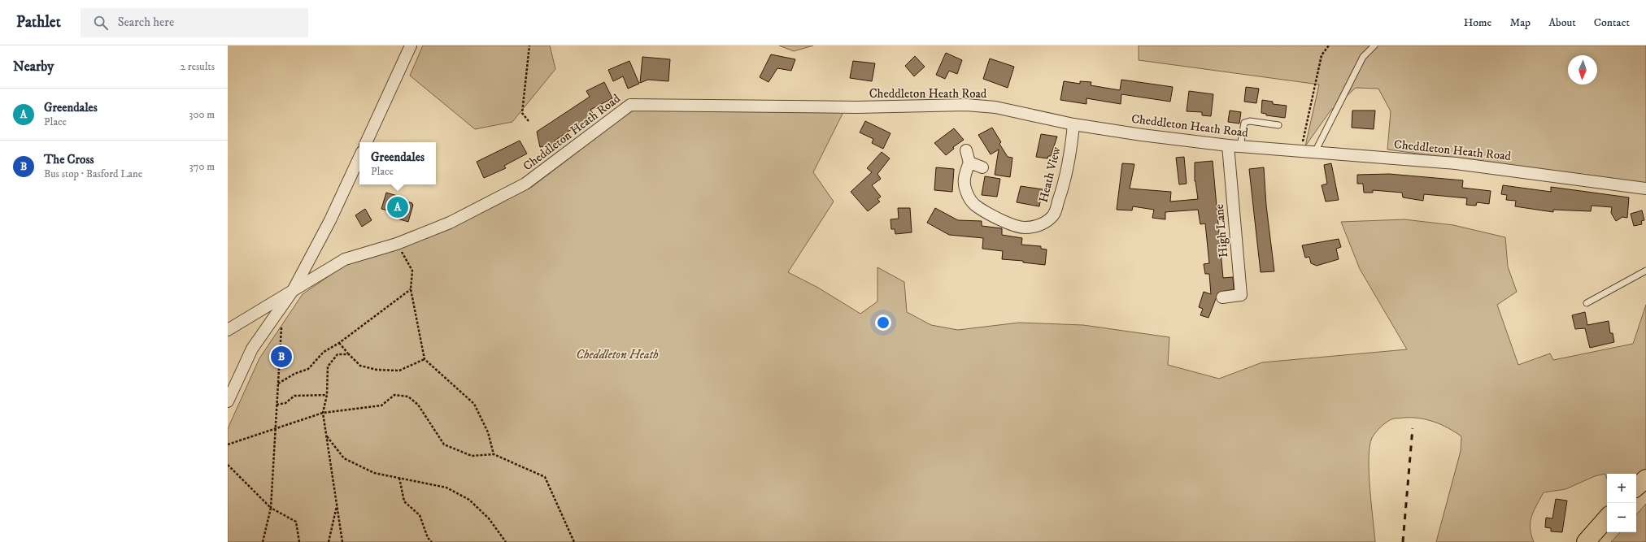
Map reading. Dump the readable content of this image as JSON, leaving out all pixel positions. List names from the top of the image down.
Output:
{
  "streets": {
    "street": ["Cheddleton Heath Road", "Heath View", "High Lane"]
  },
  "crossings": [
    ["Cheddleton Heath Road", "Heath View"],
    ["Cheddleton Heath Road", "High Lane"]
  ],
  "parks": ["Cheddleton Heath"],
  "north": "bottom",
  "page": {
    "header": "Pathlet",
    "search": "Search here",
    "nav": [
      "Home",
      "Map",
      "About",
      "Contact"
    ],
    "heading": ["Nearby", "2 results"],
    "list": [
      {
        "mark": "A",
        "name": "Greendales",
        "note": "Place",
        "value": "300 m"
      },
      {
        "mark": "B",
        "name": "The Cross",
        "note": "Bus stop · Basford Lane",
        "value": "370 m"
      }
    ],
    "popup": ["Greendales", "Place"],
    "pins": ["A", "B"],
    "map_buttons": ["+", "−"]
  }
}
